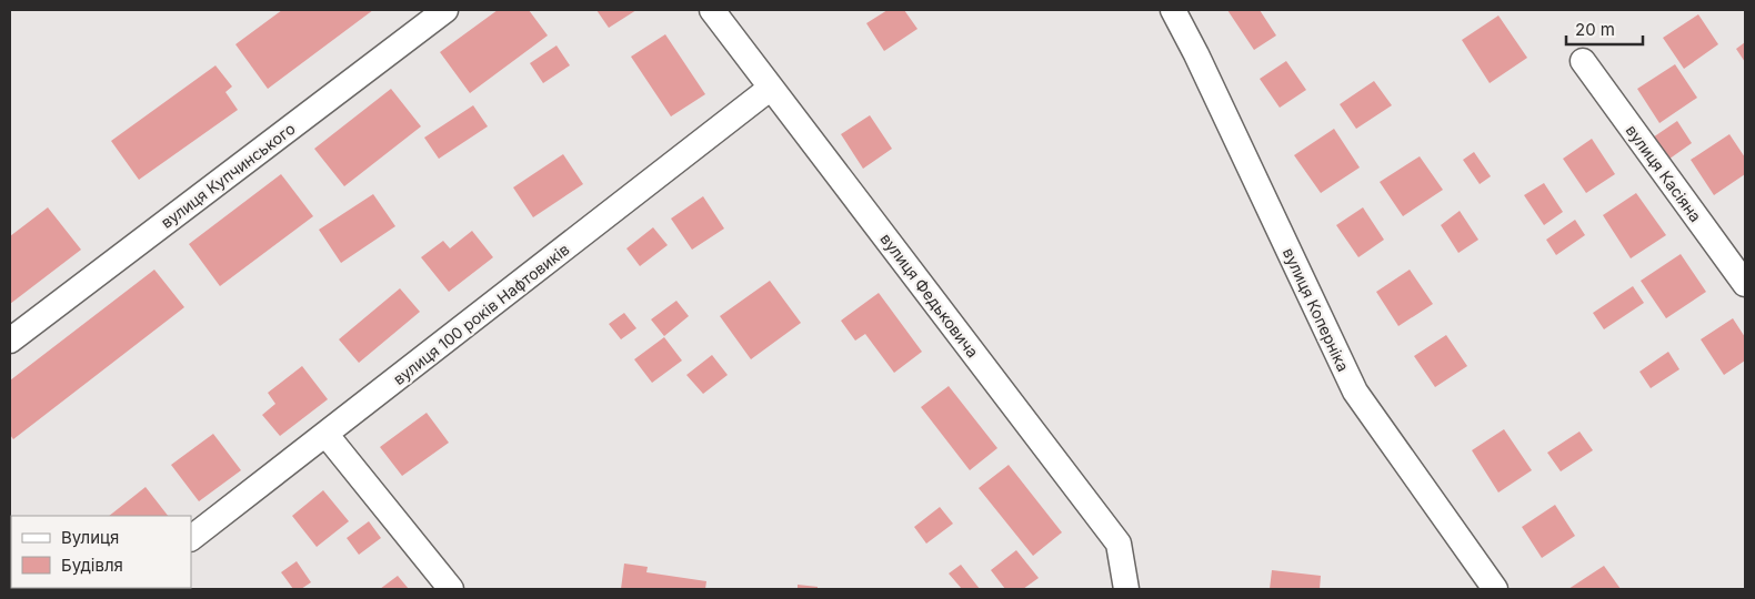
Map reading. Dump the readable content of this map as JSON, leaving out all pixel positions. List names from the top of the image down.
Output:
{
  "streets": {
    "street": [
      "вулиця Касіяна",
      "вулиця Купчинського",
      "вулиця Федьковича",
      "вулиця Коперніка",
      "вулиця 100 років Нафтовиків"
    ]
  },
  "crossings": [
    ["вулиця Федьковича", "вулиця 100 років Нафтовиків"]
  ],
  "legend": ["Вулиця", "Будівля"],
  "scale_bar": "20 m"
}
